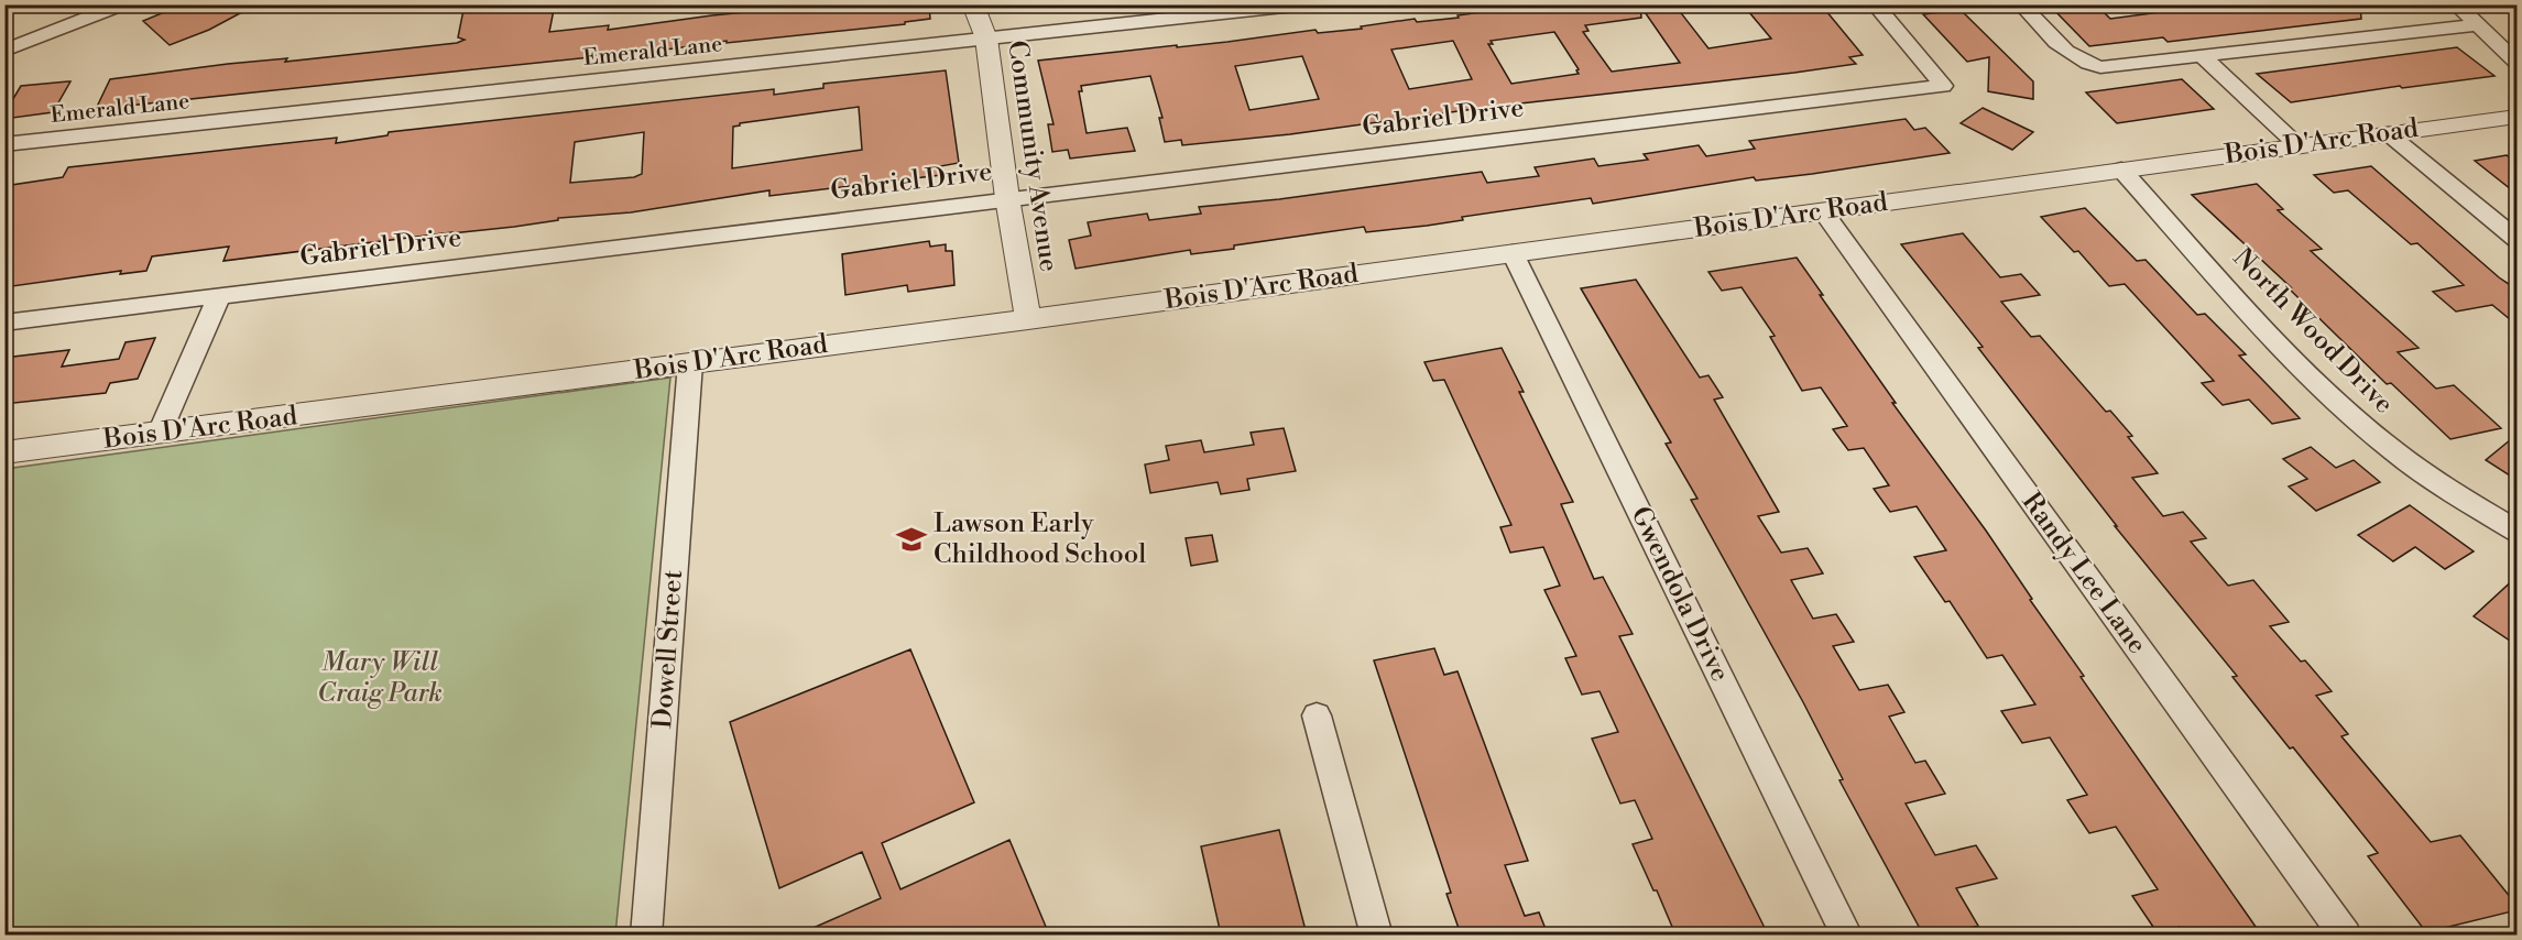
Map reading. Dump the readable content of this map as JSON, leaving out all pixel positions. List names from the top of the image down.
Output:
{
  "streets": {
    "street": [
      "Emerald Lane",
      "Gabriel Drive",
      "Bois D'Arc Road",
      "Community Avenue",
      "North Wood Drive",
      "Randy Lee Lane",
      "Gwendola Drive",
      "Dowell Street"
    ]
  },
  "crossings": [
    ["Emerald Lane", "Community Avenue"],
    ["Gabriel Drive", "Community Avenue"],
    ["Bois D'Arc Road", "Community Avenue"],
    ["Bois D'Arc Road", "North Wood Drive"],
    ["Bois D'Arc Road", "Randy Lee Lane"],
    ["Bois D'Arc Road", "Gwendola Drive"],
    ["Bois D'Arc Road", "Dowell Street"]
  ],
  "parks": ["Mary Will Craig Park"],
  "places": {
    "school or university": ["Lawson Early Childhood School"]
  }
}
